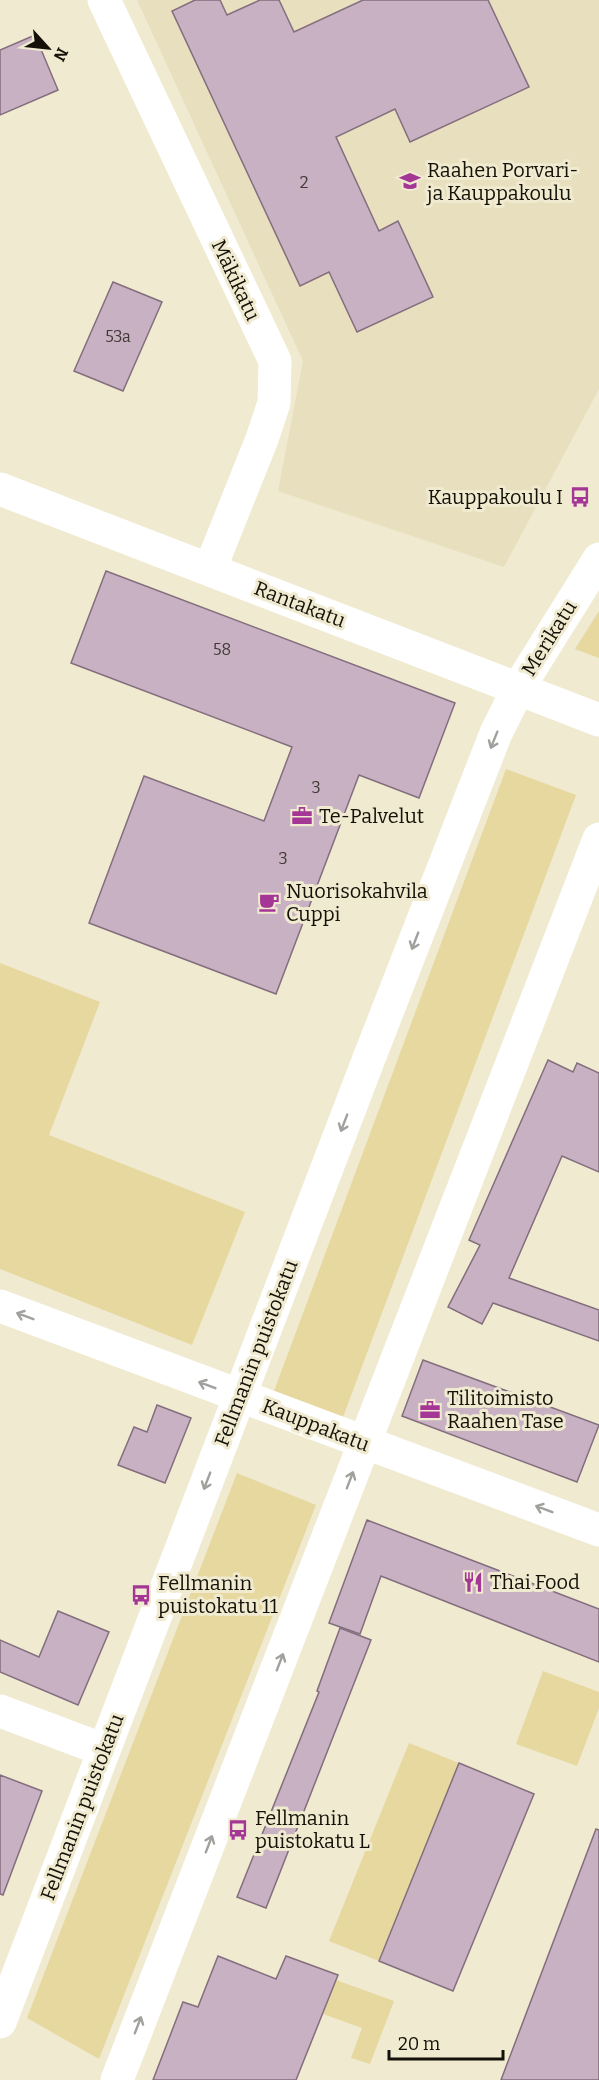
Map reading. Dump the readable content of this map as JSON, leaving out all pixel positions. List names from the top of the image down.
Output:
{
  "streets": {
    "street": [
      "Mäkikatu",
      "Rantakatu",
      "Merikatu",
      "Fellmanin puistokatu",
      "Kauppakatu"
    ]
  },
  "crossings": [
    ["Mäkikatu", "Rantakatu"],
    ["Rantakatu", "Merikatu"],
    ["Rantakatu", "Fellmanin puistokatu"],
    ["Merikatu", "Fellmanin puistokatu"],
    ["Fellmanin puistokatu", "Kauppakatu"]
  ],
  "one_way": ["Kauppakatu"],
  "places": {
    "school or university": ["Raahen Porvari- ja Kauppakoulu"],
    "bus stop": ["Kauppakoulu I", "Fellmanin puistokatu 11", "Fellmanin puistokatu L"],
    "office": ["Te-Palvelut", "Tilitoimisto Raahen Tase"],
    "cafe": ["Nuorisokahvila Cuppi"],
    "restaurant": ["Thai Food"]
  },
  "house_numbers": [
    "2",
    "53a",
    "58",
    "3",
    "3"
  ],
  "scale_bar": "20 m",
  "north": "bottom right"
}
